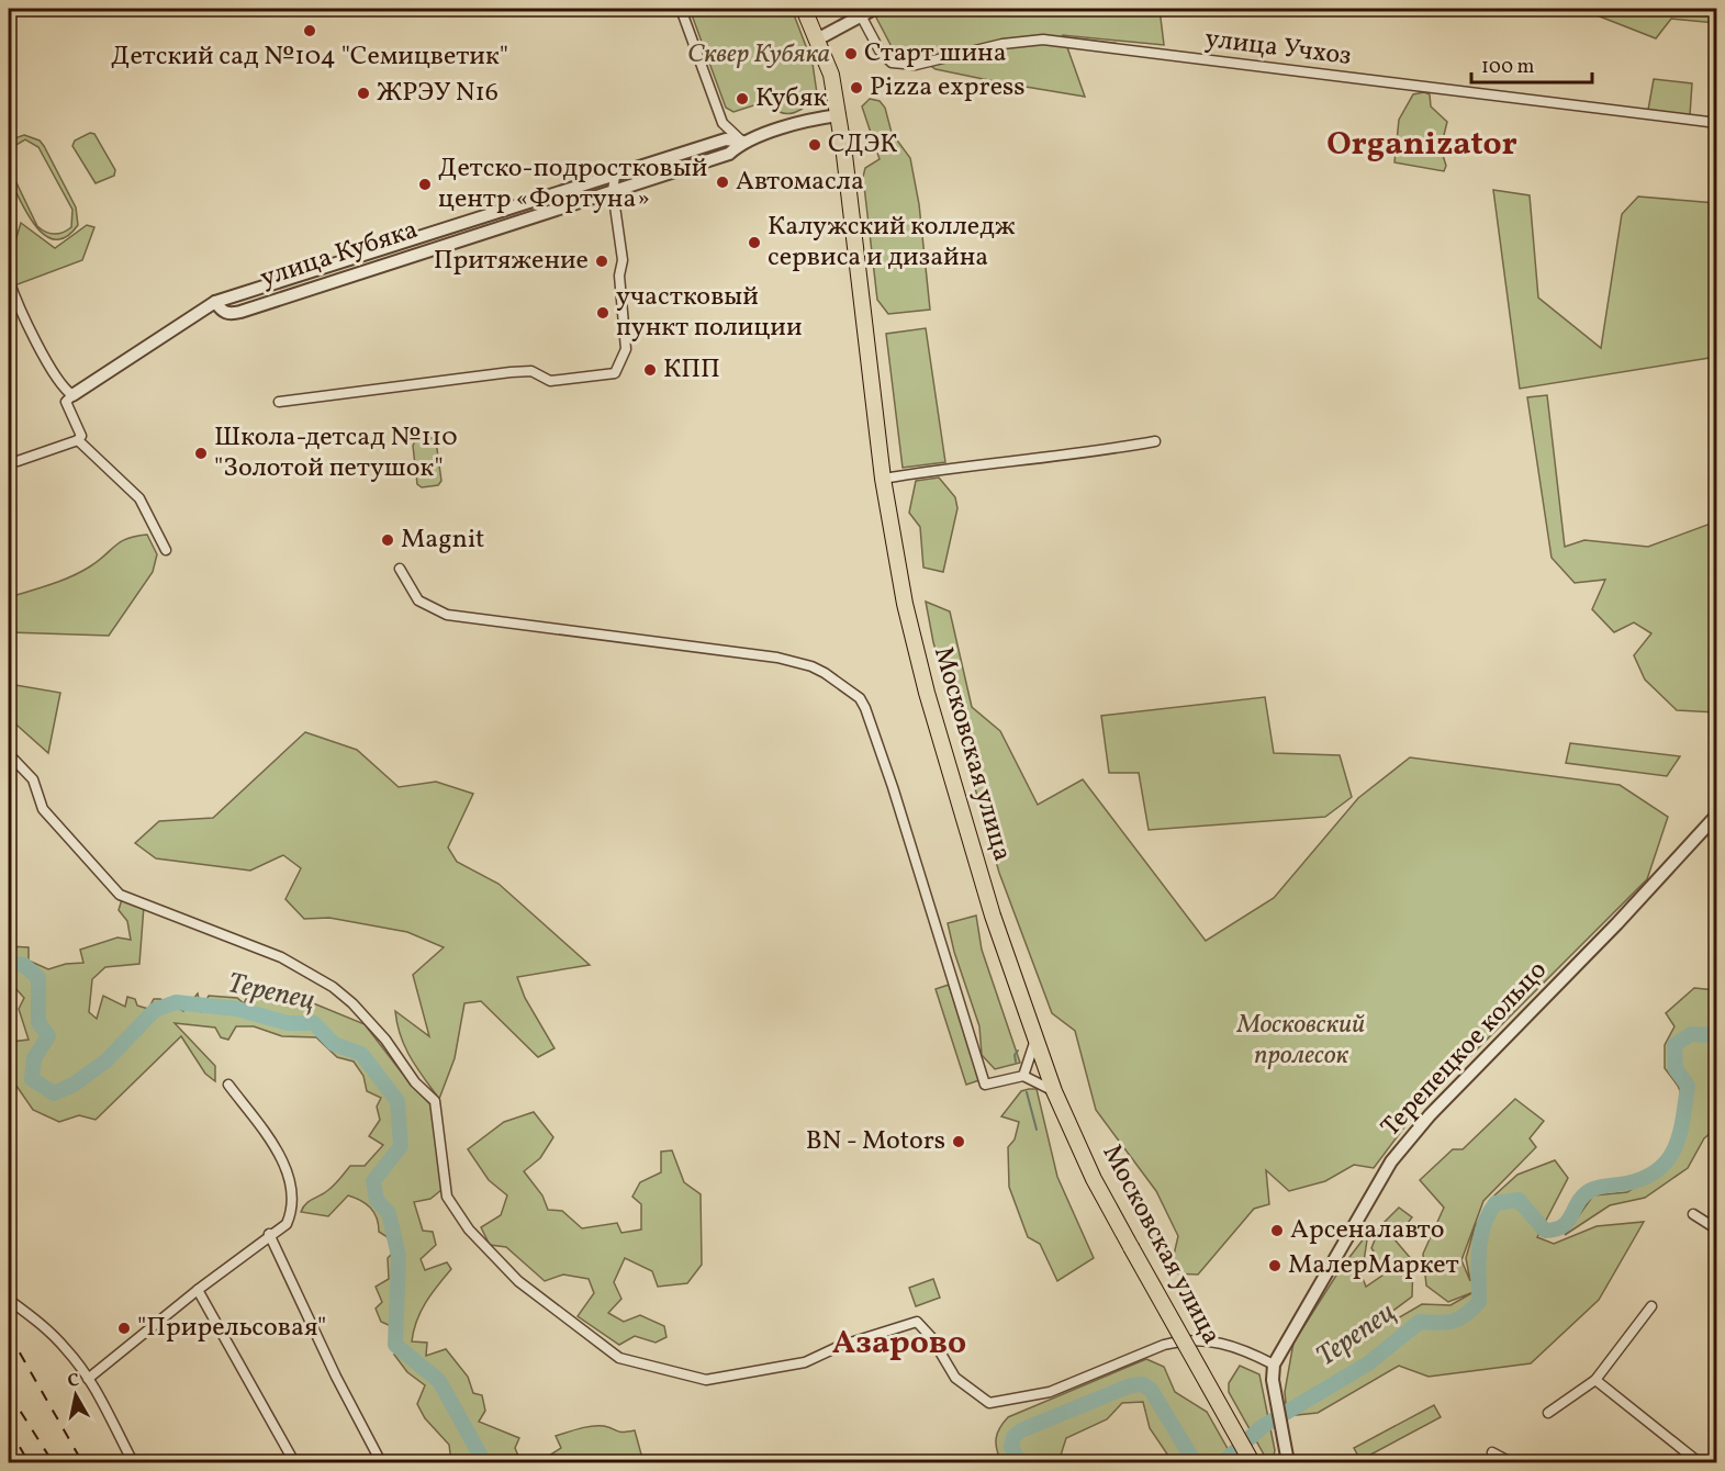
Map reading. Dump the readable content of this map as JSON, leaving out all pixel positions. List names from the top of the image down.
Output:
{
  "streets": {
    "main road": ["Московская улица"],
    "street": ["улица Учхоз", "улица Кубяка", "Терепецкое кольцо"]
  },
  "crossings": [
    ["улица Кубяка", "Московская улица"]
  ],
  "districts": ["Organizator", "Азарово"],
  "water": ["Терепец"],
  "parks": ["Сквер Кубяка", "Московский пролесок"],
  "places": [
    "Детский сад №104 \"Семицветик\"",
    "Старт шина",
    "Pizza express",
    "ЖРЭУ N16",
    "Кубяк",
    "СДЭК",
    "Автомасла",
    "Детско-подростковый центр «Фортуна»",
    "Калужский колледж сервиса и дизайна",
    "Притяжение",
    "участковый пункт полиции",
    "КПП",
    "Школа-детсад №110 \"Золотой петушок\"",
    "Magnit",
    "BN - Motors",
    "Арсеналавто",
    "МалерМаркет",
    "\"Прирельсовая\""
  ],
  "scale_bar": "100 m",
  "north": "top"
}
